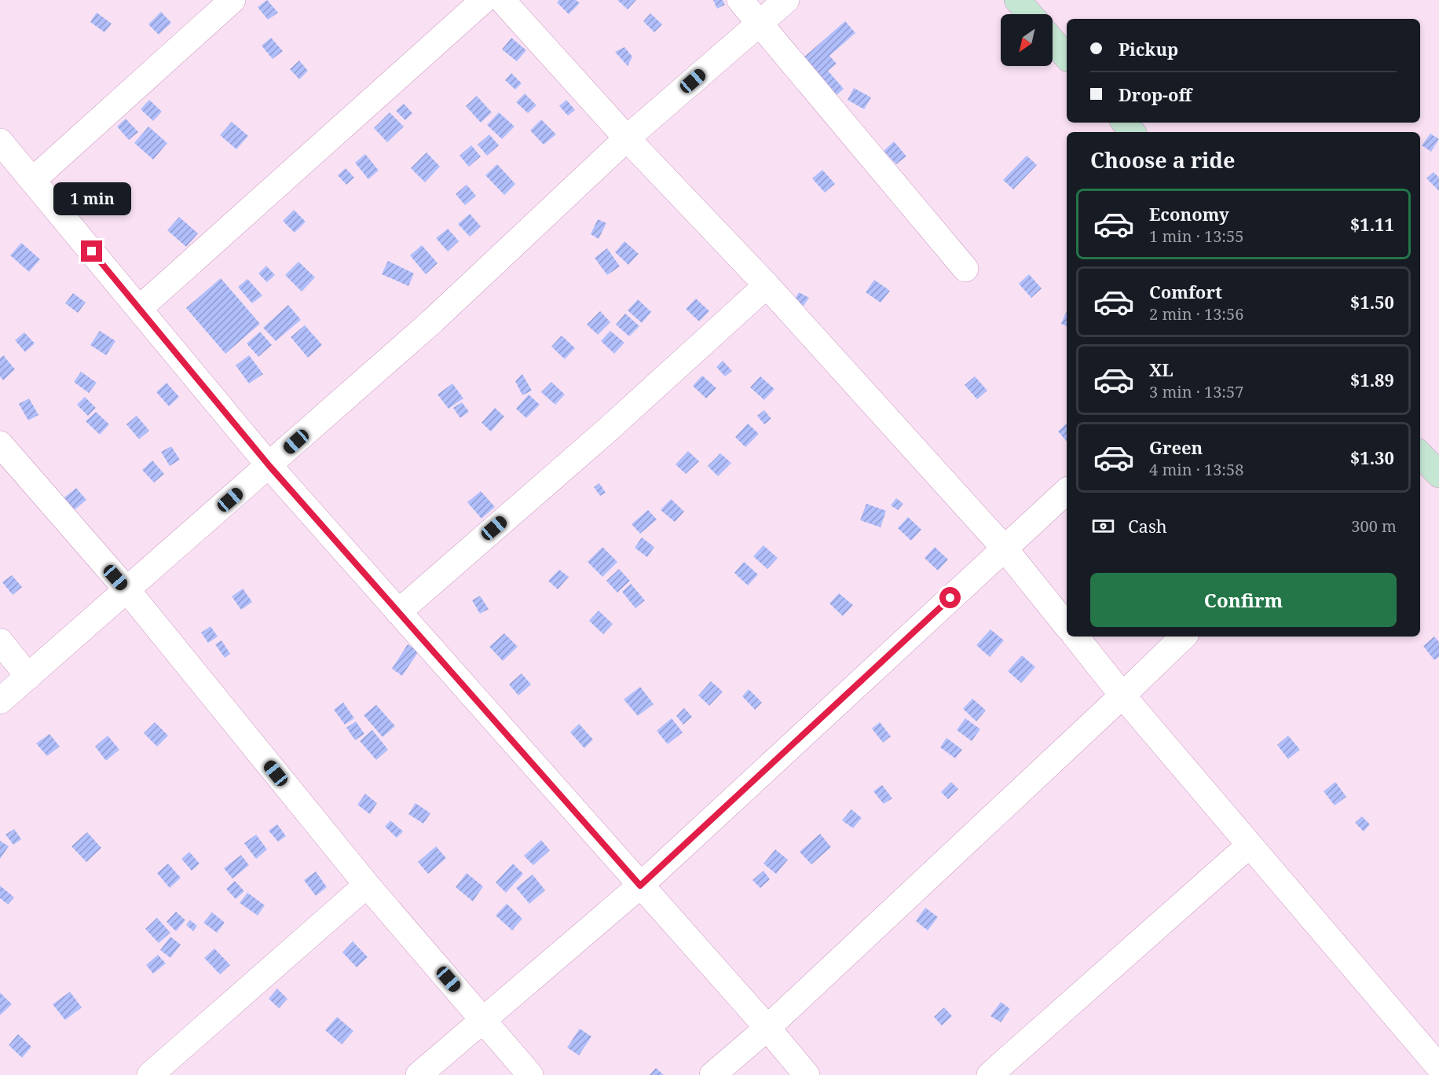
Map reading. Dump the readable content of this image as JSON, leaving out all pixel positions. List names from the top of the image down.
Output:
{
  "north": "bottom left",
  "page": {
    "banner": ["Pickup", "Drop-off"],
    "heading": "Choose a ride",
    "bubble": "1 min",
    "list": [
      {
        "name": "Economy",
        "note": "1 min · 13:55",
        "value": "$1.11"
      },
      {
        "name": "Comfort",
        "note": "2 min · 13:56",
        "value": "$1.50"
      },
      {
        "name": "XL",
        "note": "3 min · 13:57",
        "value": "$1.89"
      },
      {
        "name": "Green",
        "note": "4 min · 13:58",
        "value": "$1.30"
      }
    ],
    "pay": ["Cash", "300 m"],
    "buttons": "Confirm"
  }
}
